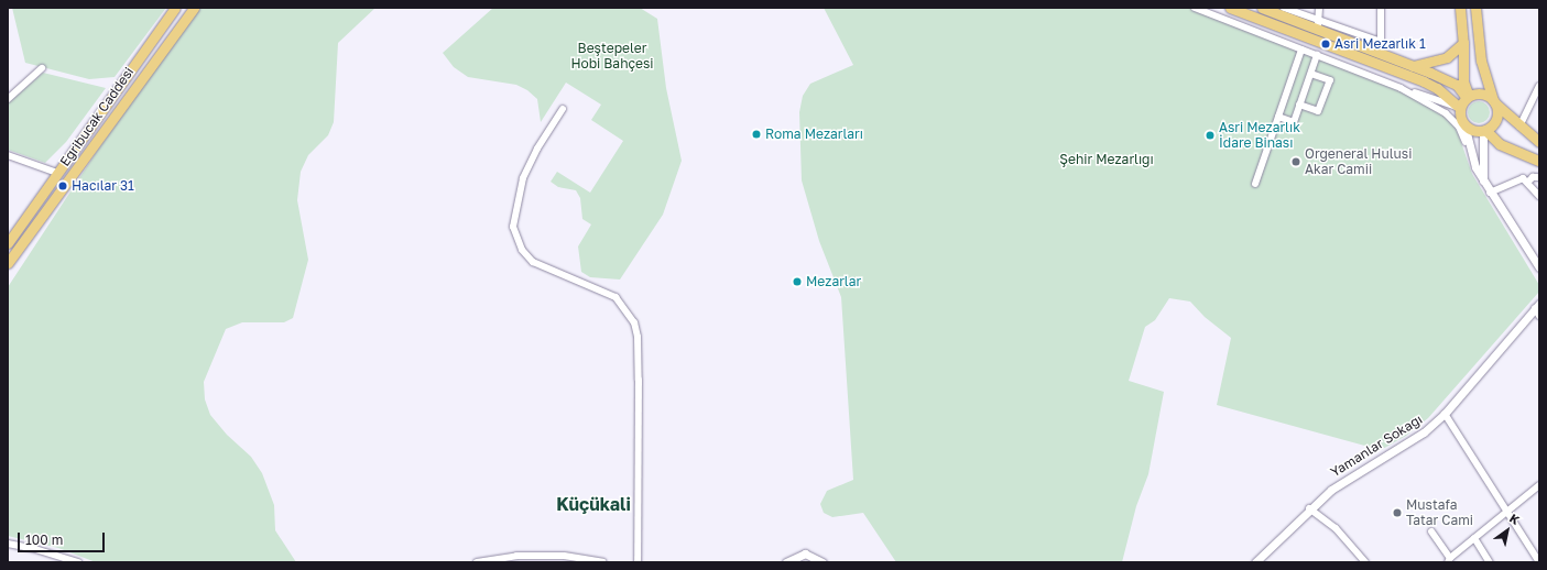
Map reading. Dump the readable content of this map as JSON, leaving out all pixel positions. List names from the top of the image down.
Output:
{
  "streets": {
    "main road": ["Eğribucak Caddesi"],
    "street": ["Yamanlar Sokağı"]
  },
  "districts": ["Küçükali"],
  "parks": ["Beştepeler Hobi Bahçesi", "Şehir Mezarlığı"],
  "places": [
    "Asri Mezarlık 1",
    "Roma Mezarları",
    "Asri Mezarlık İdare Binası",
    "Orgeneral Hulusi Akar Camii",
    "Hacılar 31",
    "Mezarlar",
    "Mustafa Tatar Cami"
  ],
  "scale_bar": "100 m",
  "north": "top right"
}
